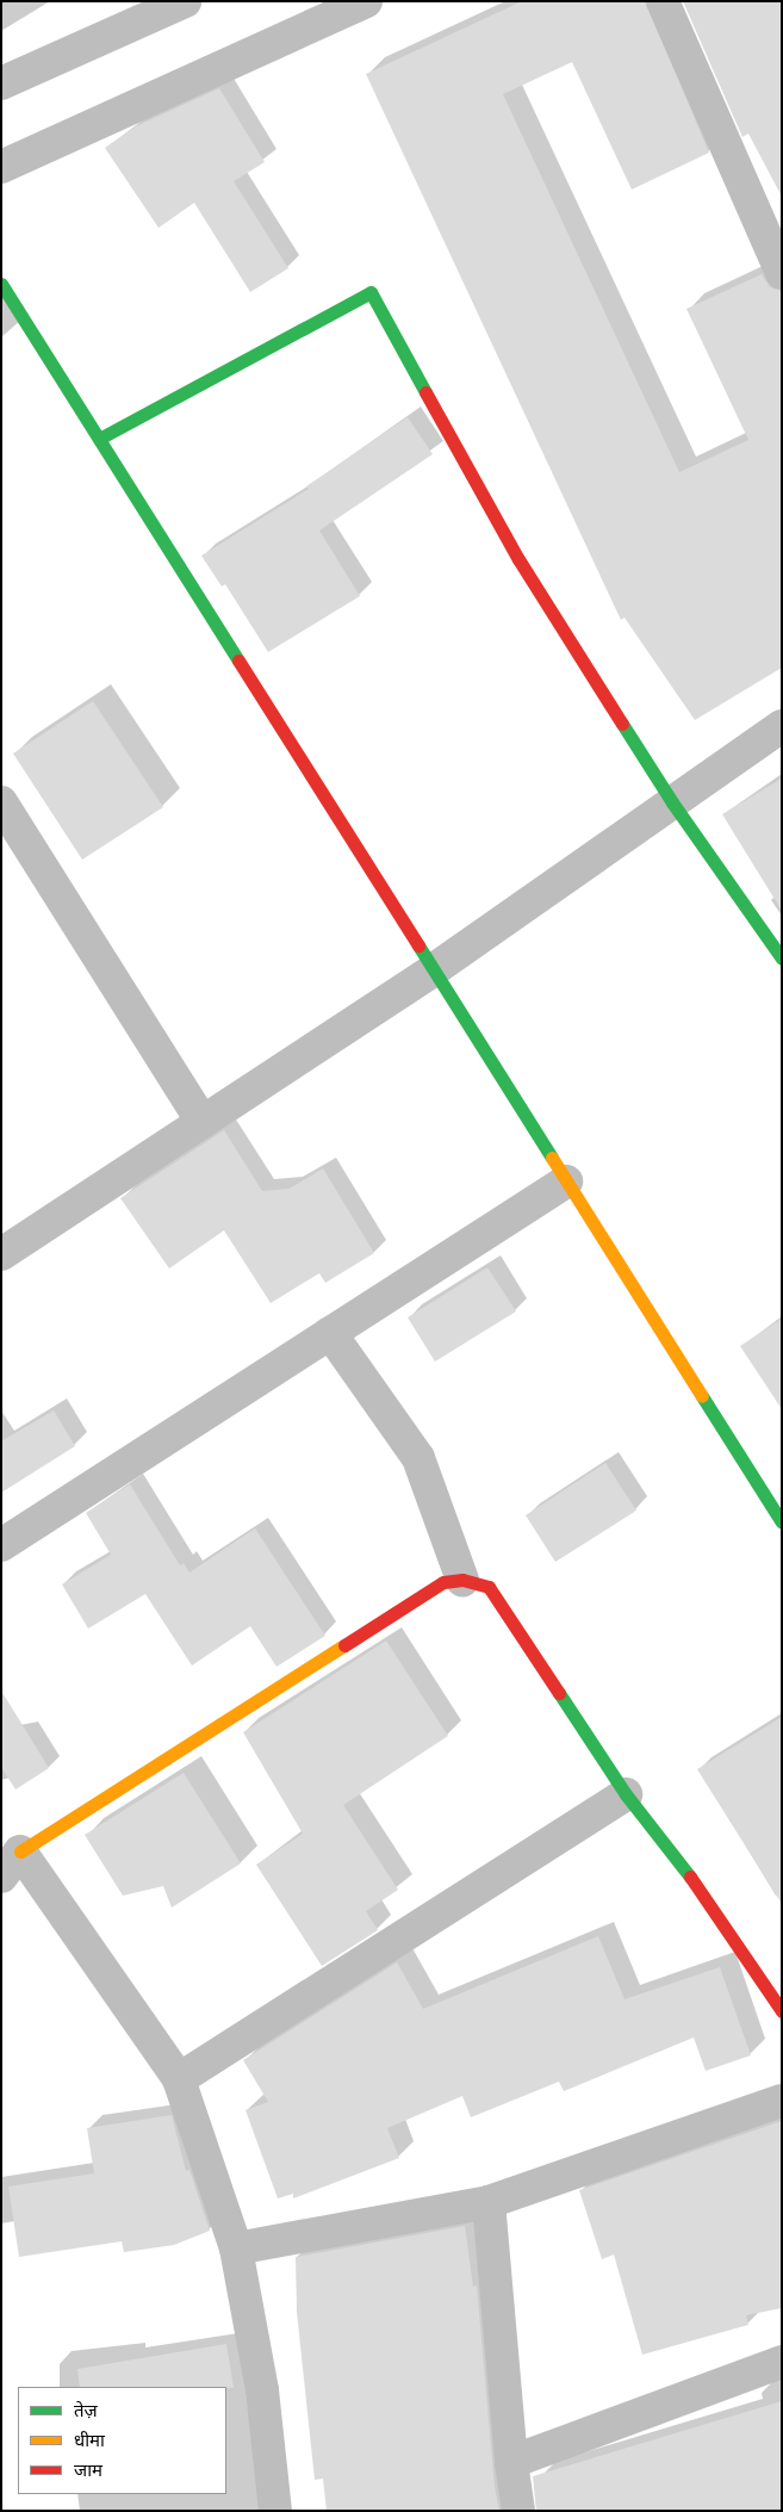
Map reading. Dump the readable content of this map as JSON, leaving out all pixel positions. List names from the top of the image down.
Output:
{
  "legend": ["तेज़", "धीमा", "जाम"]
}
